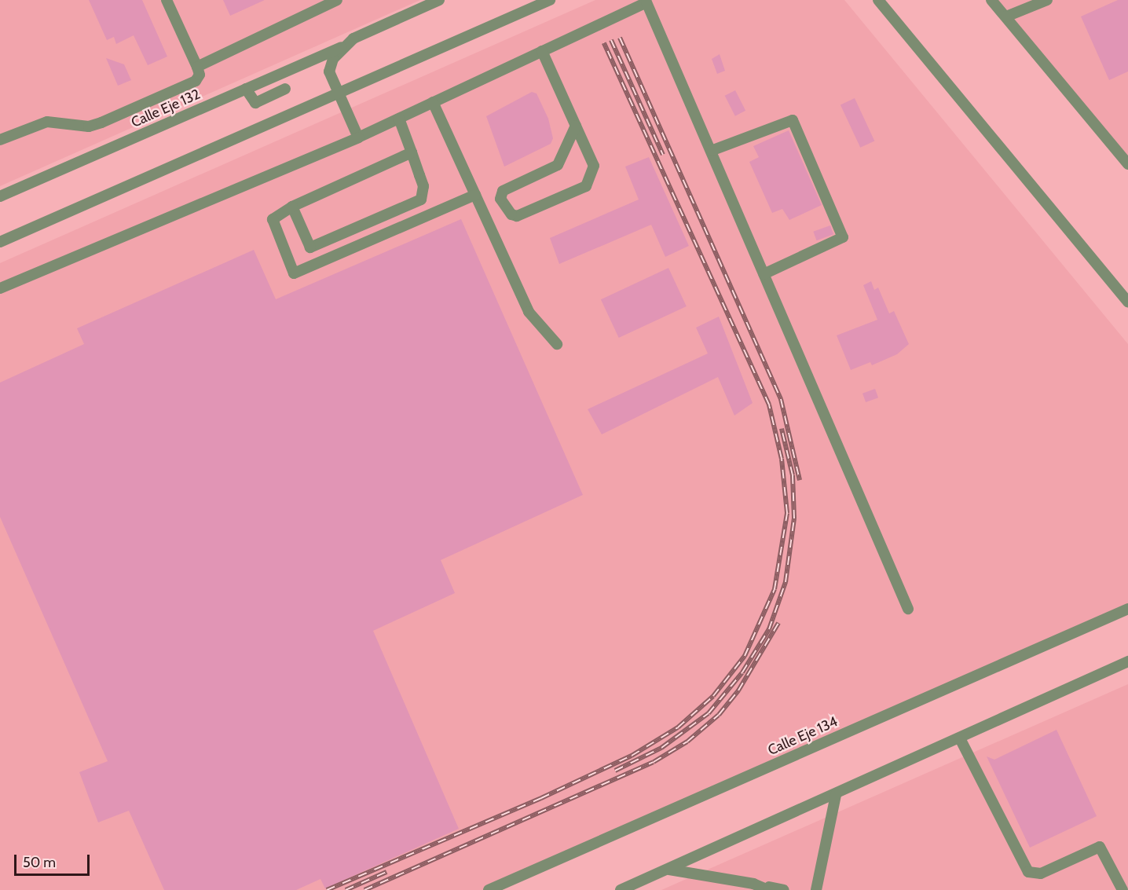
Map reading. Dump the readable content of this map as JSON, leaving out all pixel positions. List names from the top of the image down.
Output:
{
  "streets": {
    "street": ["Calle Eje 132", "Calle Eje 134"]
  },
  "scale_bar": "50 m"
}
